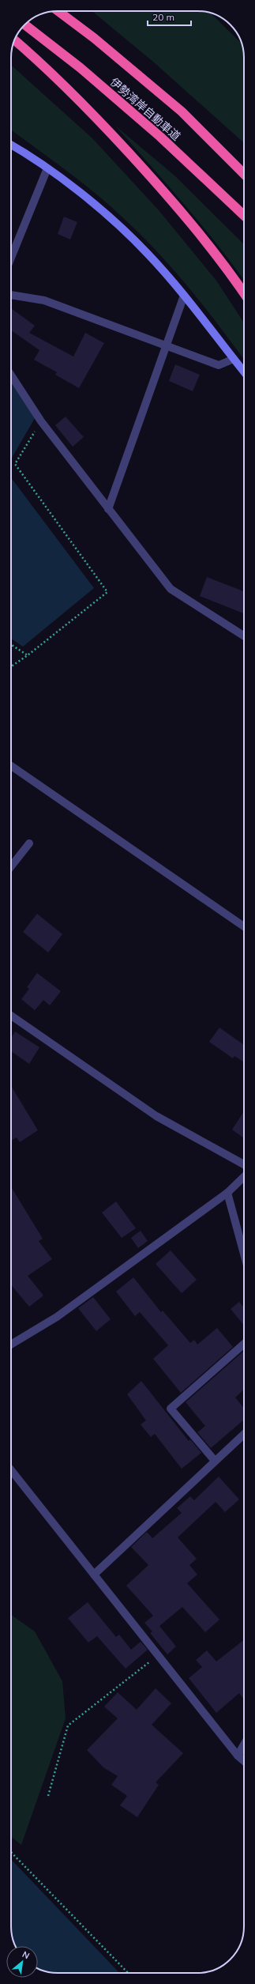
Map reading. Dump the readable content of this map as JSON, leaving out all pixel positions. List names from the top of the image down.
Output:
{
  "streets": {
    "highway": ["伊勢湾岸自動車道"]
  },
  "scale_bar": "20 m",
  "north": "top right"
}
